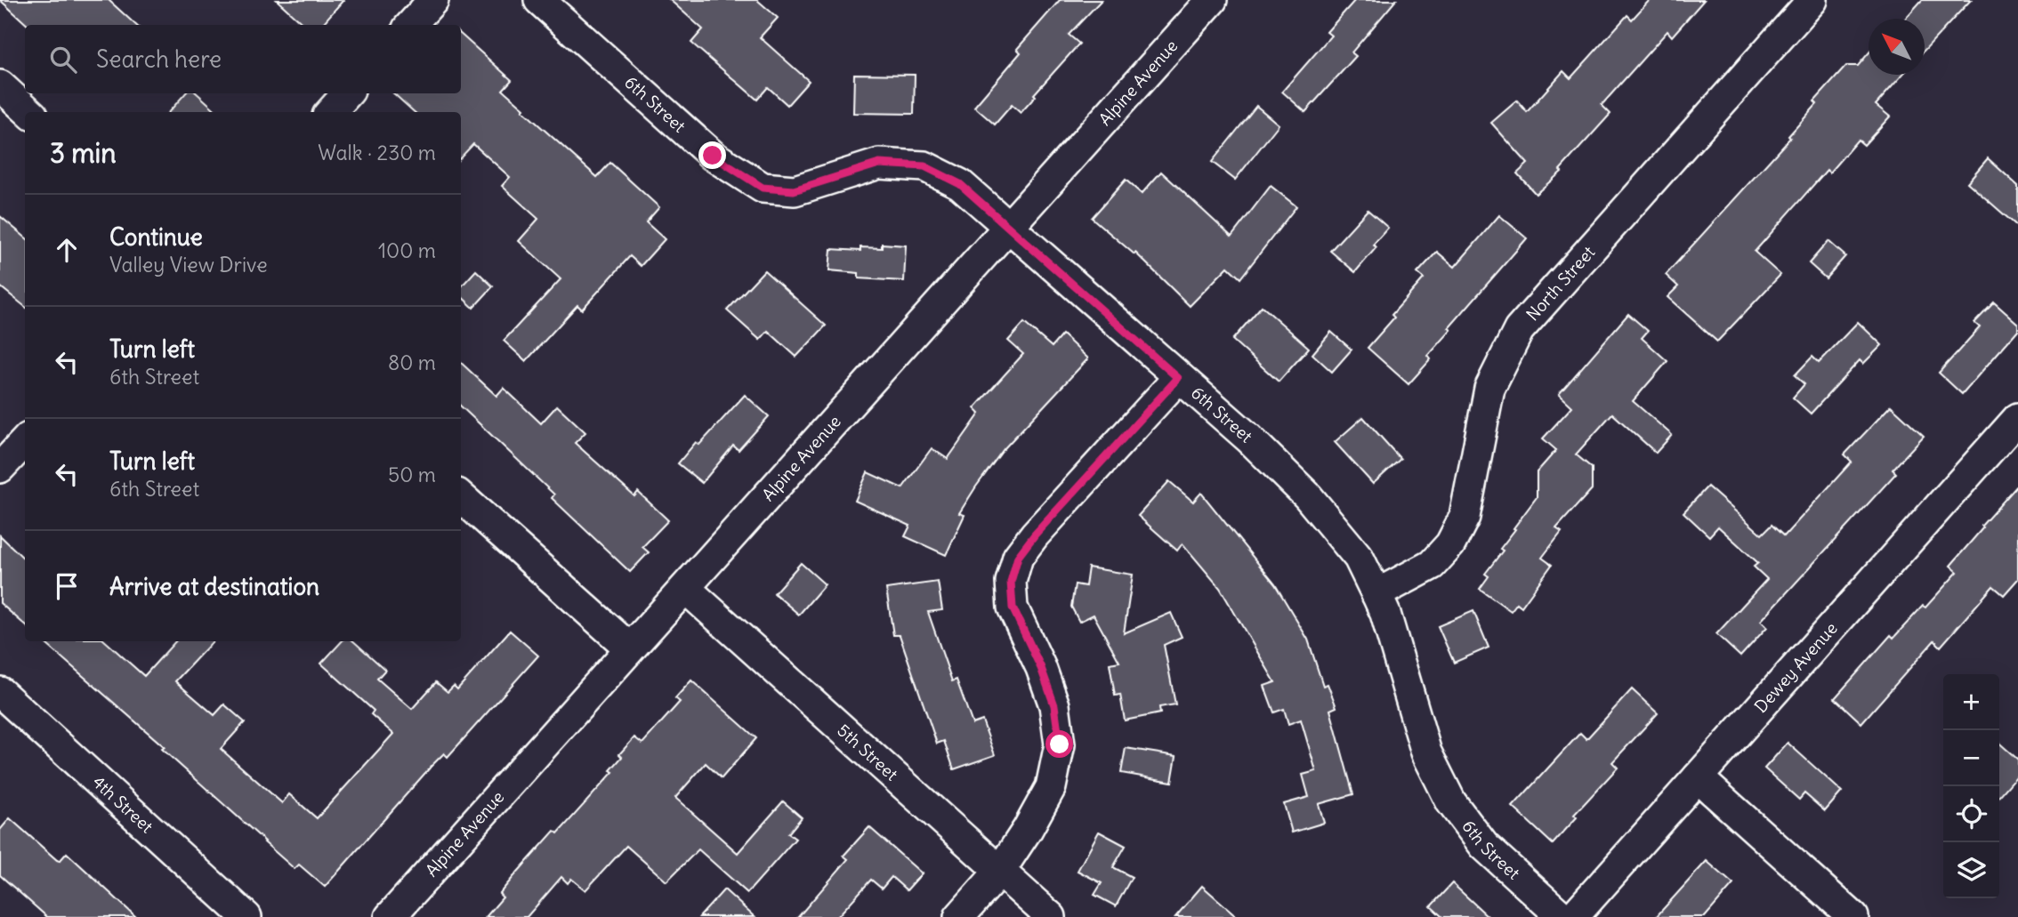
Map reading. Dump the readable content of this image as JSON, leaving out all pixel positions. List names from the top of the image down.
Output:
{
  "streets": {
    "street": [
      "Alpine Avenue",
      "6th Street",
      "North Street",
      "Dewey Avenue",
      "5th Street",
      "4th Street"
    ]
  },
  "crossings": [
    ["Alpine Avenue", "6th Street"],
    ["Alpine Avenue", "5th Street"],
    ["6th Street", "North Street"]
  ],
  "north": "top left",
  "page": {
    "search": "Search here",
    "heading": ["3 min", "Walk · 230 m"],
    "list": [
      ["Continue", "Valley View Drive", "100 m"],
      ["Turn left", "6th Street", "80 m"],
      ["Turn left", "6th Street", "50 m"],
      "Arrive at destination"
    ],
    "map_buttons": ["+", "−"]
  }
}
